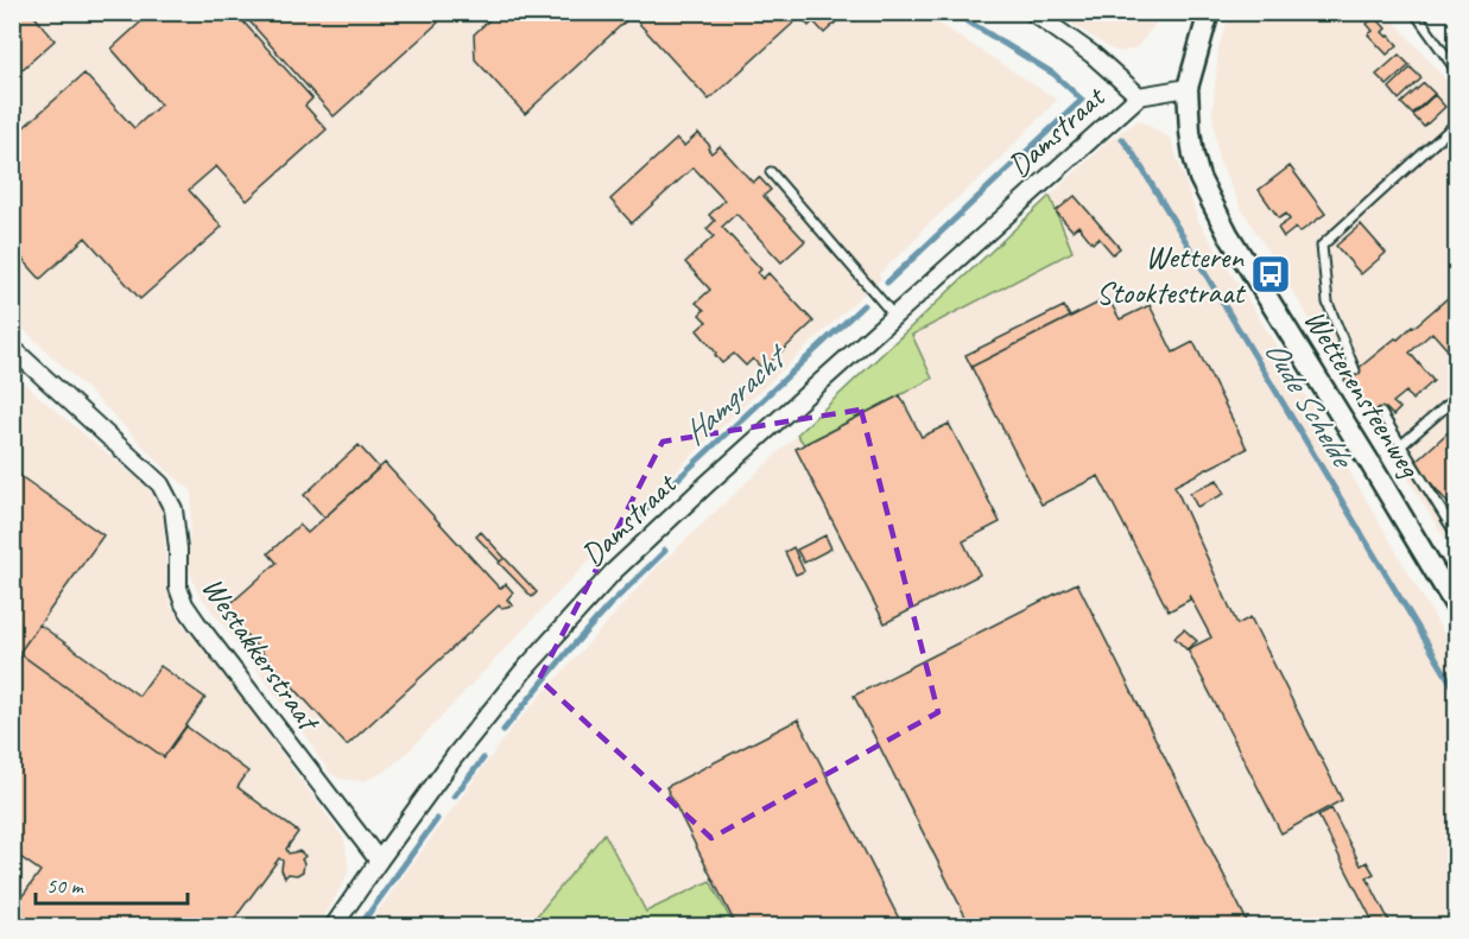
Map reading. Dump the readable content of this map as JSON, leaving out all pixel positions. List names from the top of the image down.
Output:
{
  "streets": {
    "street": ["Damstraat", "Wetterensteenweg", "Westakkerstraat"]
  },
  "crossings": [
    ["Damstraat", "Wetterensteenweg"],
    ["Damstraat", "Westakkerstraat"]
  ],
  "water": ["Hamgracht", "Oude Schelde"],
  "places": {
    "bus stop": ["Wetteren Stooktestraat"]
  },
  "scale_bar": "50 m"
}
